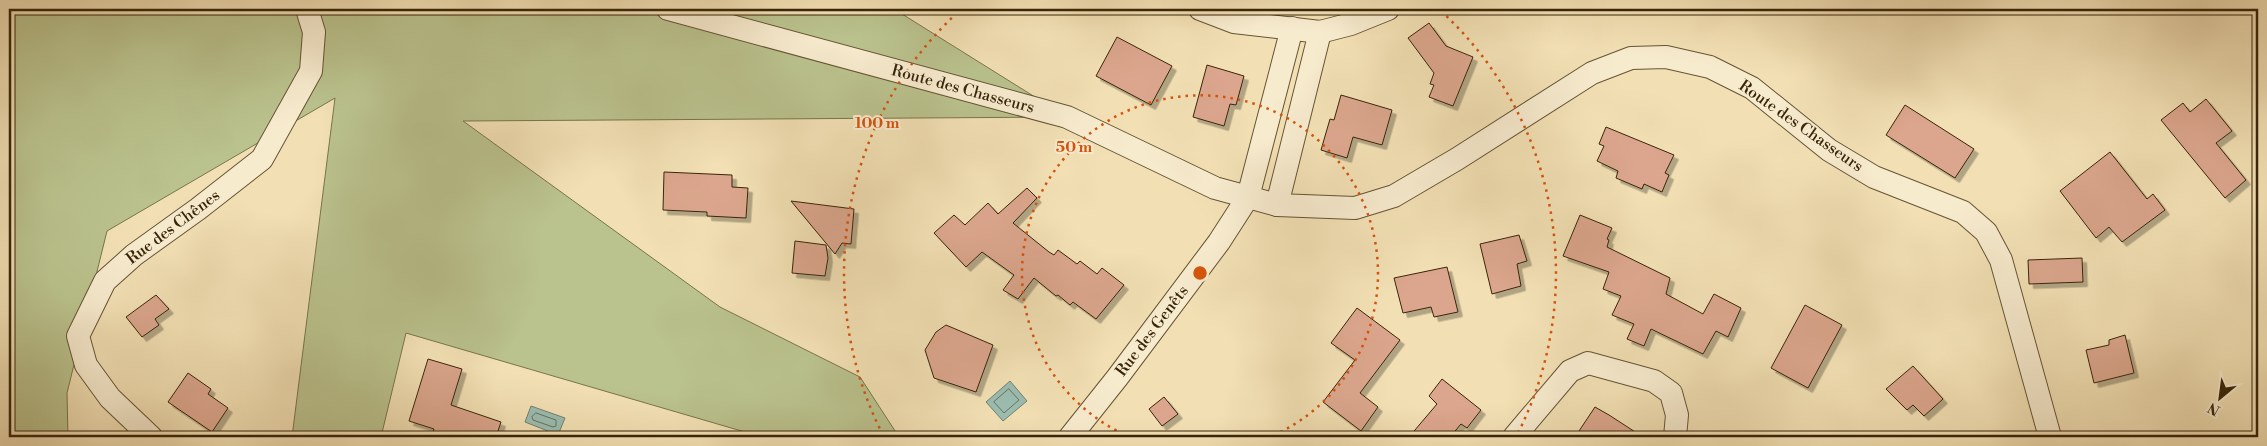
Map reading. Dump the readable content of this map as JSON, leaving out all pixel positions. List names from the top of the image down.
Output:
{
  "streets": {
    "street": ["Route des Chasseurs", "Rue des Chênes", "Rue des Genêts"]
  },
  "crossings": [
    ["Route des Chasseurs", "Rue des Genêts"]
  ],
  "north": "bottom left",
  "rings": ["100 m", "50 m"]
}
